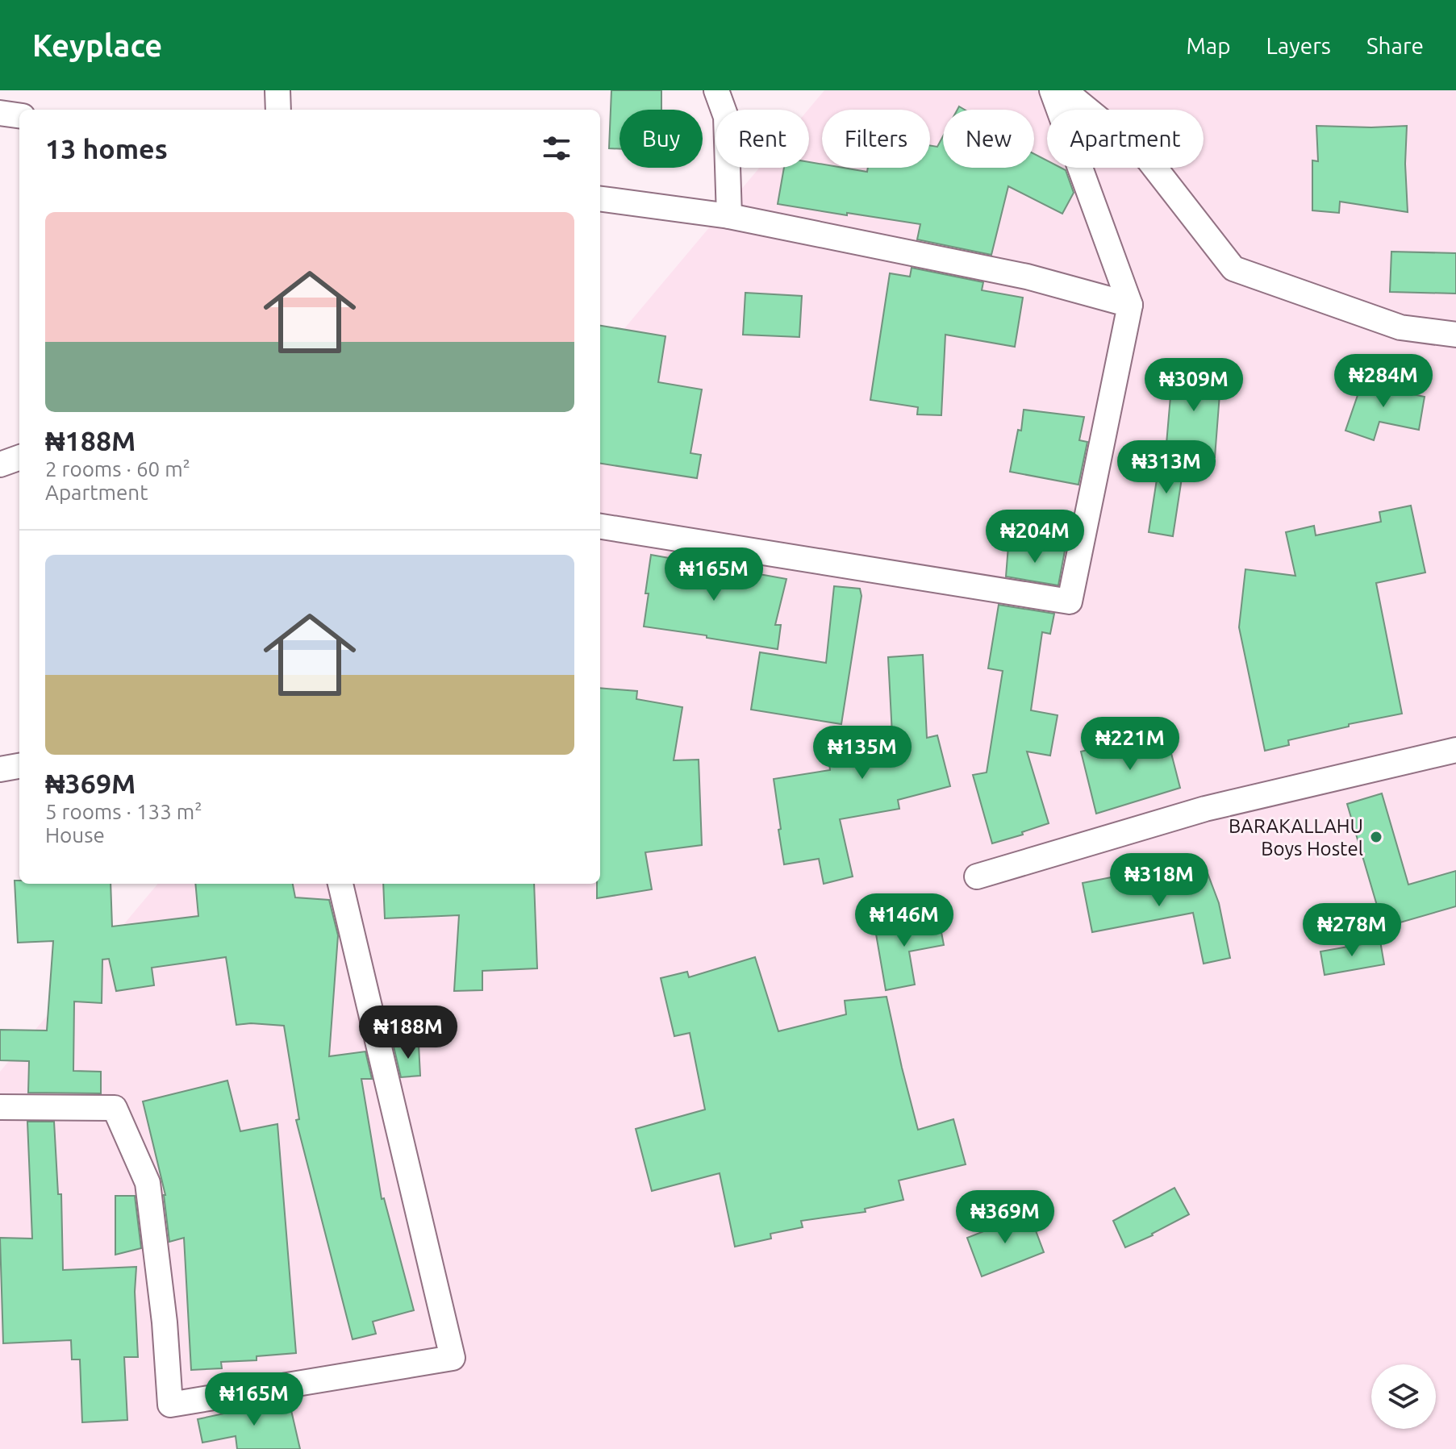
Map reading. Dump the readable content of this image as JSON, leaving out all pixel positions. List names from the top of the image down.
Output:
{
  "places": ["BARAKALLAHU Boys Hostel"],
  "page": {
    "header": "Keyplace",
    "nav": ["Map", "Layers", "Share"],
    "chip": [
      "Buy",
      "Rent",
      "Filters",
      "New",
      "Apartment"
    ],
    "heading": "13 homes",
    "list": [
      {
        "name": "₦188M",
        "note": "2 rooms · 60 m² · Apartment"
      },
      {
        "name": "₦369M",
        "note": "5 rooms · 133 m² · House"
      }
    ],
    "price": [
      "₦284M",
      "₦309M",
      "₦313M",
      "₦204M",
      "₦165M",
      "₦221M",
      "₦135M",
      "₦318M",
      "₦146M",
      "₦278M",
      "₦188M",
      "₦369M",
      "₦165M"
    ]
  }
}
